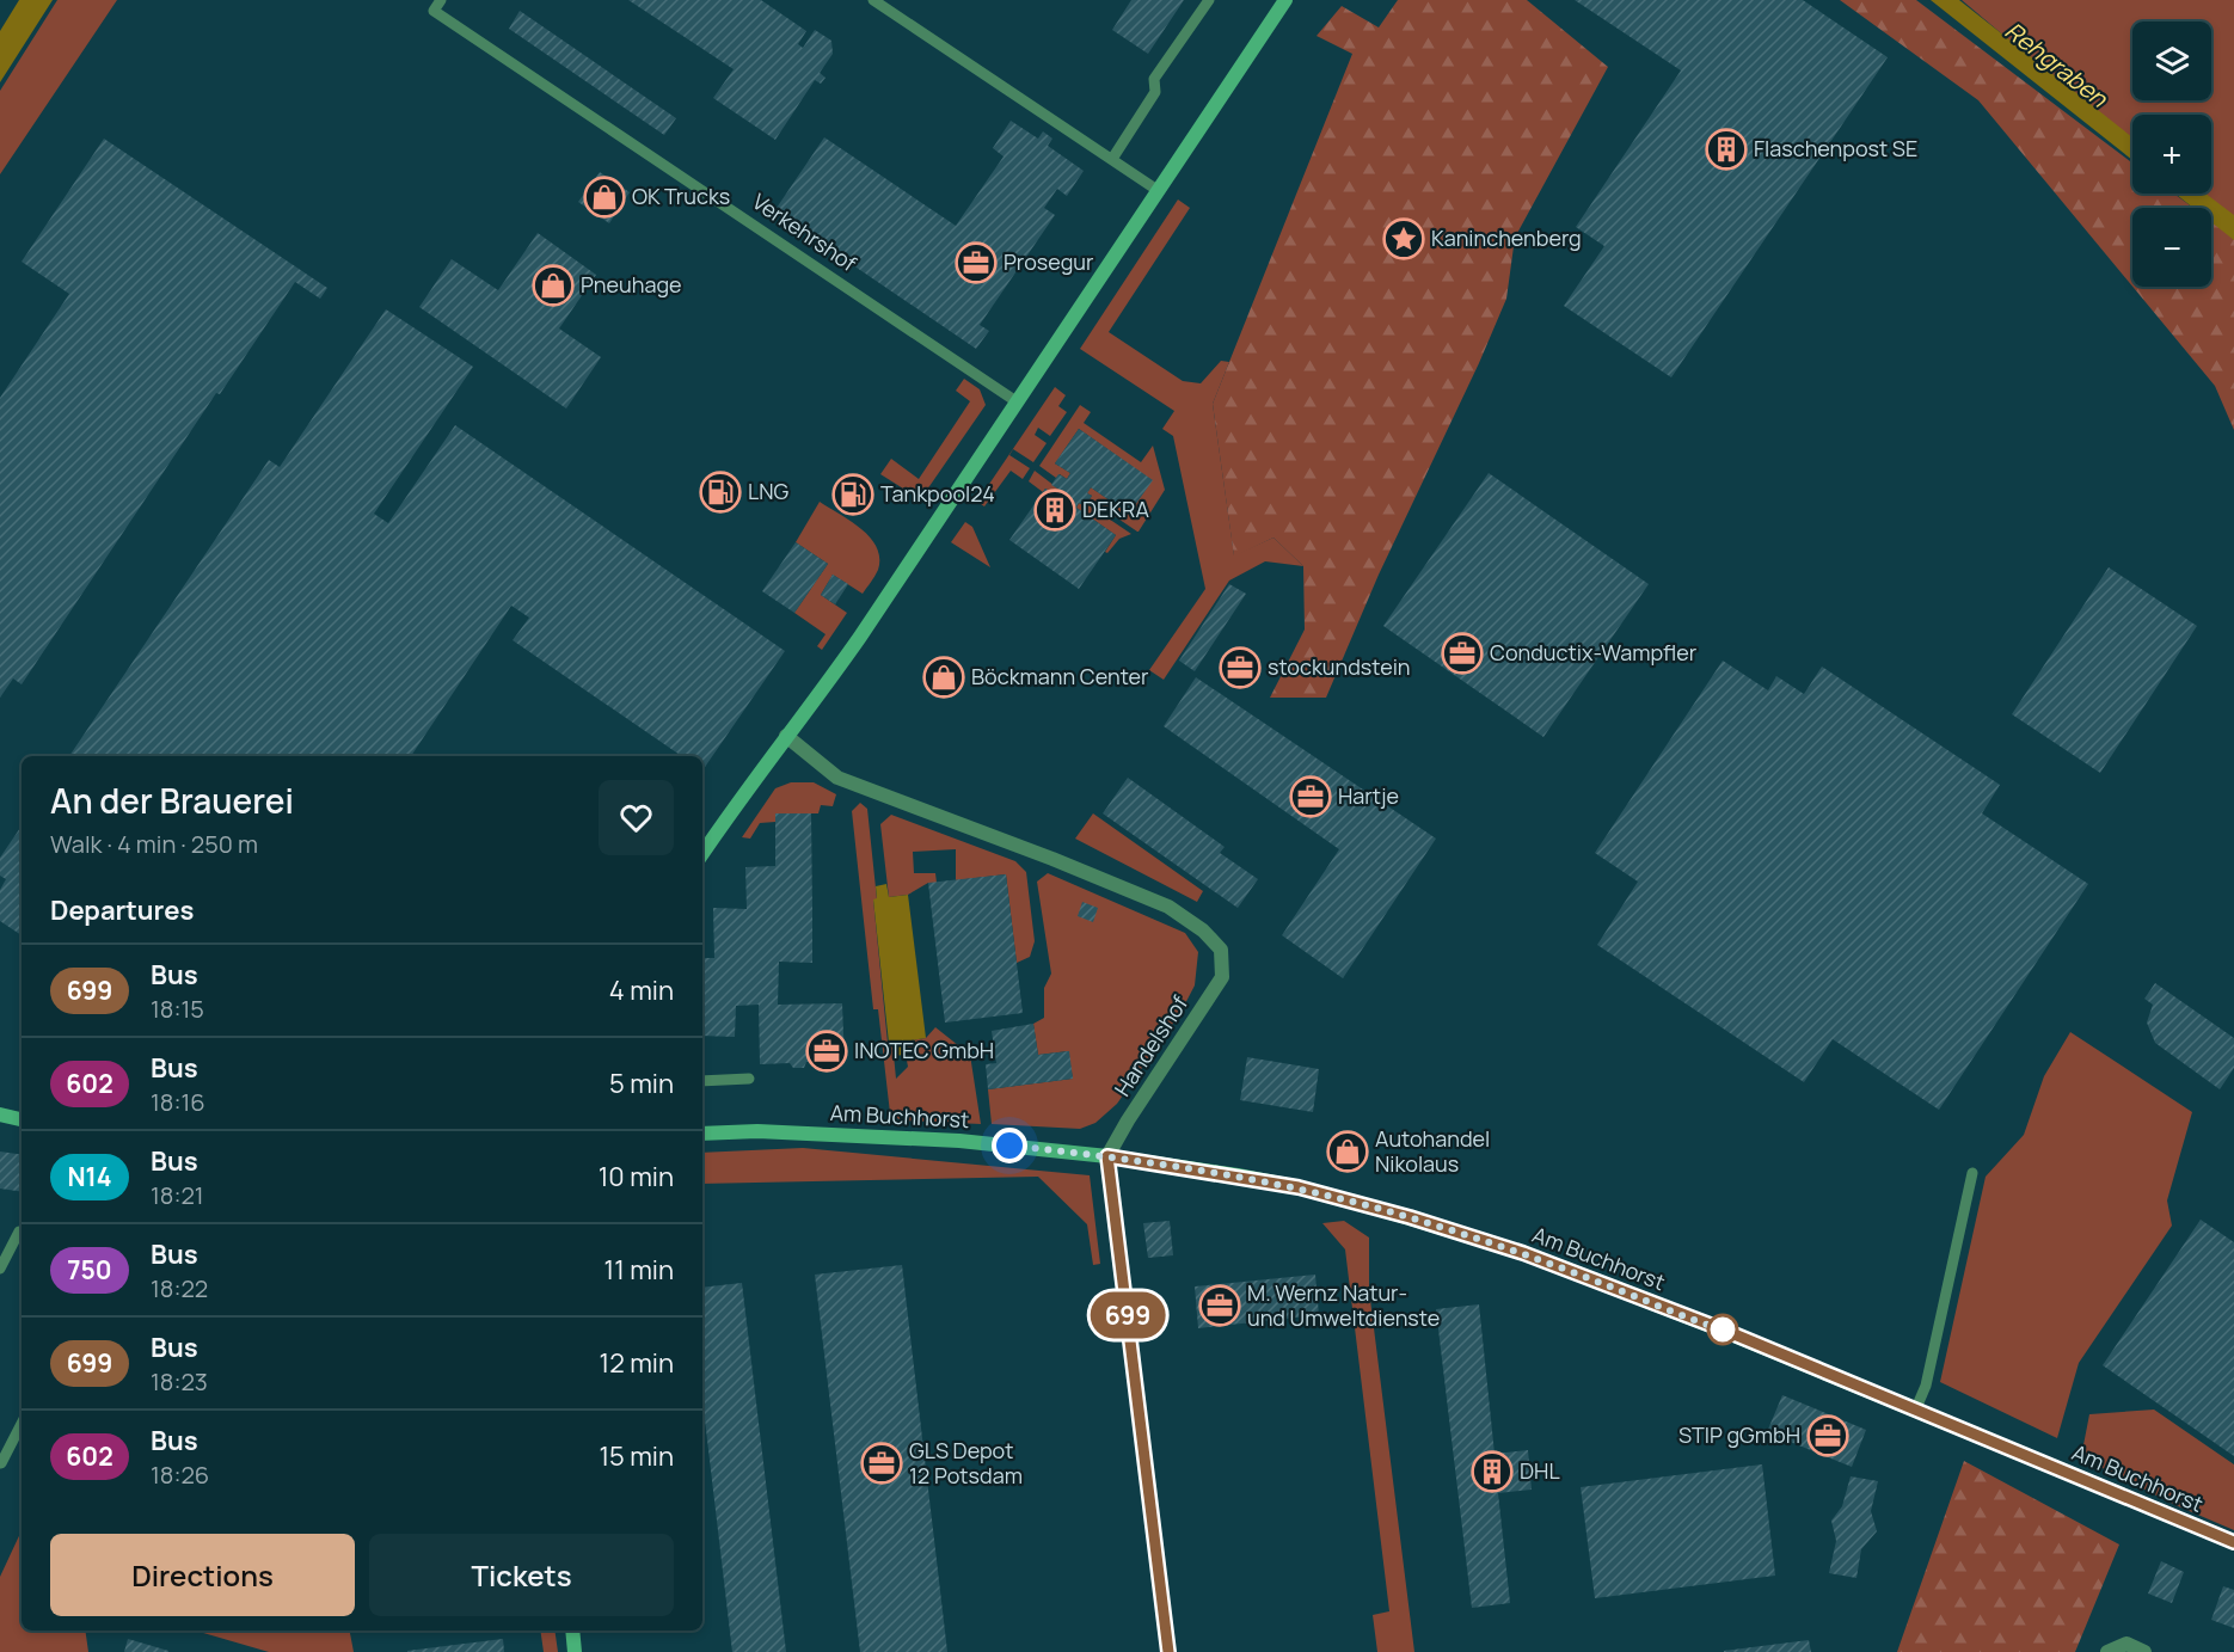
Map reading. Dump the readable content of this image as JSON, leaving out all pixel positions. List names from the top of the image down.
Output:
{
  "streets": {
    "main road": ["Am Buchhorst"],
    "street": ["Handelshof"],
    "lane": ["Verkehrshof"]
  },
  "crossings": [
    ["Handelshof", "Am Buchhorst"]
  ],
  "water": ["Rehgraben"],
  "places": {
    "building": ["Flaschenpost SE", "DEKRA", "DHL"],
    "shop": [
      "OK Trucks",
      "Pneuhage",
      "Böckmann Center",
      "Autohandel Nikolaus"
    ],
    "place": ["Kaninchenberg"],
    "office": [
      "Prosegur",
      "Conductix-Wampfler",
      "stockundstein",
      "Hartje",
      "INOTEC GmbH",
      "M. Wernz Natur- und Umweltdienste",
      "STIP gGmbH",
      "GLS Depot 12 Potsdam"
    ],
    "fuel station": ["LNG", "Tankpool24"]
  },
  "lines": ["bus line 699"],
  "page": {
    "on_map": "699",
    "map_buttons": ["+", "−"],
    "heading": [
      ["An der Brauerei", "Walk · 4 min · 250 m"],
      "Departures"
    ],
    "list": [
      {
        "mark": "699",
        "name": "Bus",
        "note": "18:15",
        "value": "4 min"
      },
      {
        "mark": "602",
        "name": "Bus",
        "note": "18:16",
        "value": "5 min"
      },
      {
        "mark": "N14",
        "name": "Bus",
        "note": "18:21",
        "value": "10 min"
      },
      {
        "mark": "750",
        "name": "Bus",
        "note": "18:22",
        "value": "11 min"
      },
      {
        "mark": "699",
        "name": "Bus",
        "note": "18:23",
        "value": "12 min"
      },
      {
        "mark": "602",
        "name": "Bus",
        "note": "18:26",
        "value": "15 min"
      }
    ],
    "buttons": ["Directions", "Tickets"]
  }
}
